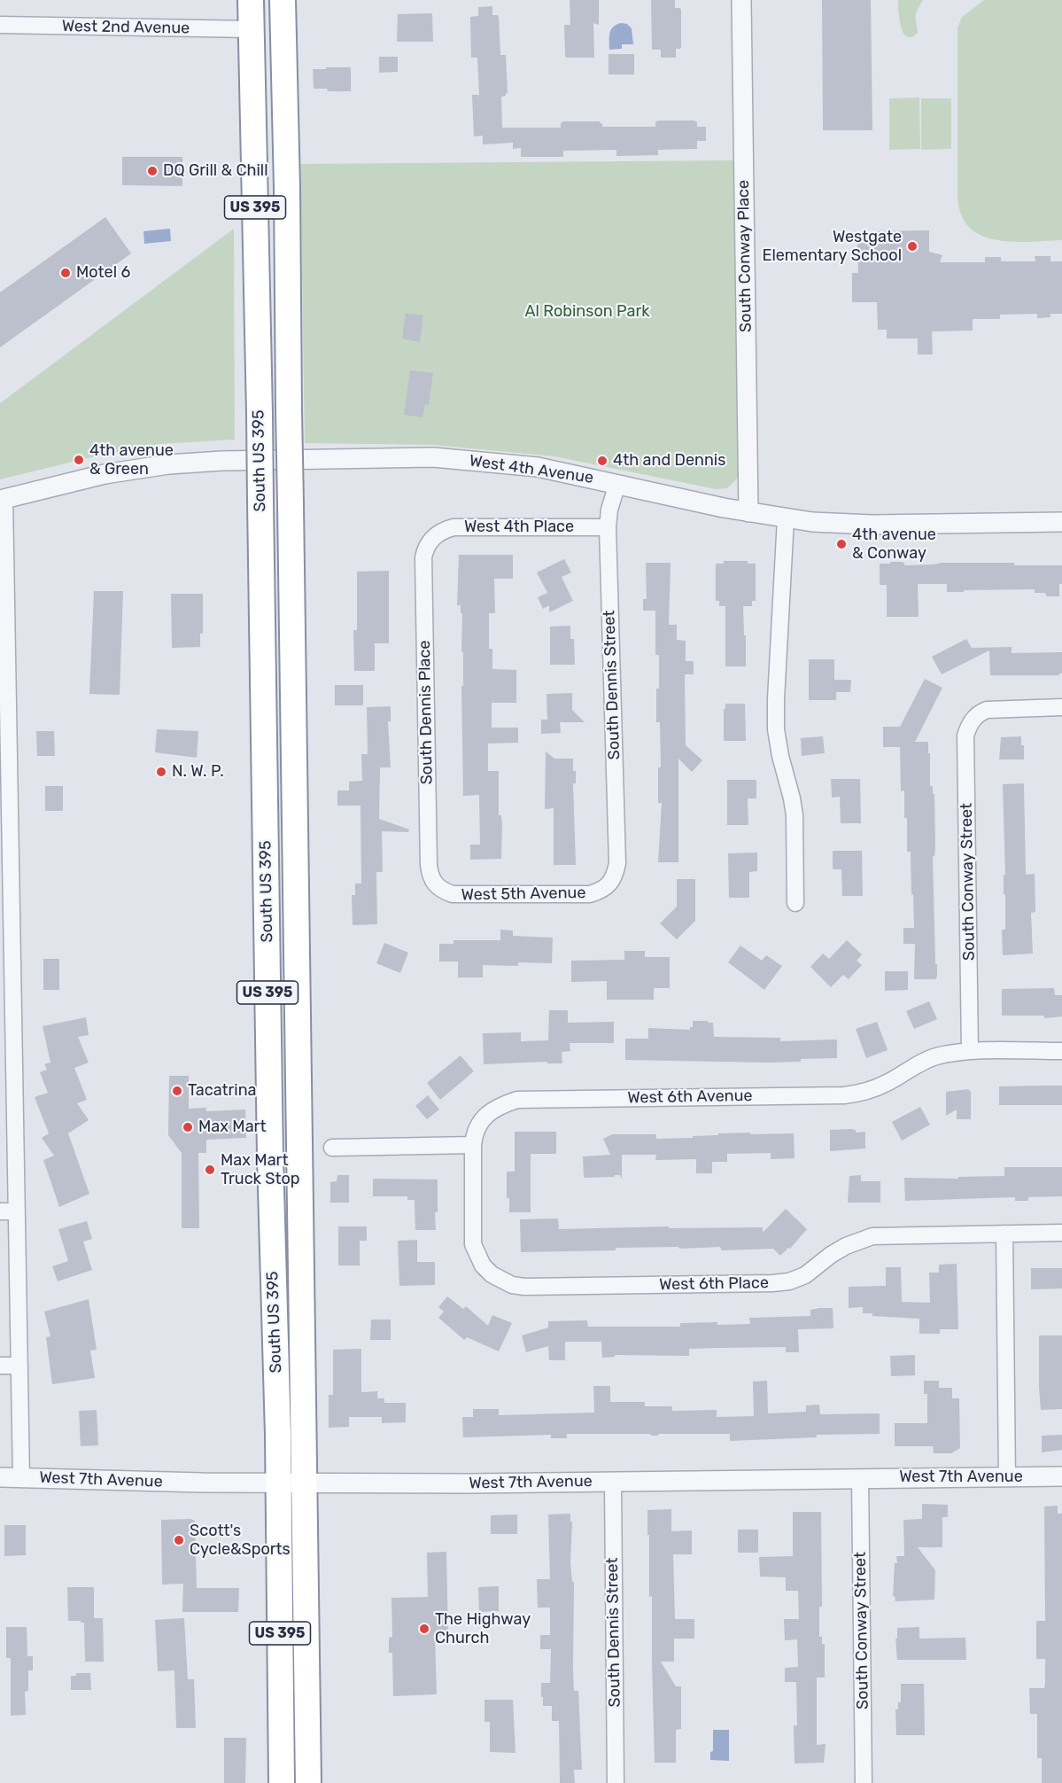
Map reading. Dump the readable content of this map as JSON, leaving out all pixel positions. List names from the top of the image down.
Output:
{
  "streets": {
    "highway": ["US 395", "South US 395"],
    "street": [
      "West 2nd Avenue",
      "South Conway Place",
      "West 4th Avenue",
      "West 4th Place",
      "South Dennis Street",
      "South Dennis Place",
      "South Conway Street",
      "West 5th Avenue",
      "West 6th Avenue",
      "West 6th Place",
      "West 7th Avenue"
    ]
  },
  "crossings": [
    ["West 2nd Avenue", "South US 395"],
    ["South Conway Place", "West 4th Avenue"],
    ["South US 395", "West 7th Avenue"],
    ["West 4th Avenue", "South Dennis Street"],
    ["West 4th Place", "South Dennis Street"],
    ["West 4th Place", "South Dennis Place"],
    ["South Dennis Street", "West 5th Avenue"],
    ["South Dennis Street", "West 7th Avenue"],
    ["South Dennis Place", "West 5th Avenue"],
    ["South Conway Street", "West 6th Avenue"],
    ["South Conway Street", "West 7th Avenue"],
    ["West 6th Avenue", "West 6th Place"]
  ],
  "parks": ["Al Robinson Park"],
  "places": [
    "DQ Grill & Chill",
    "Westgate Elementary School",
    "Motel 6",
    "4th avenue & Green",
    "4th and Dennis",
    "4th avenue & Conway",
    "N. W. P.",
    "Tacatrina",
    "Max Mart",
    "Max Mart Truck Stop",
    "Scott's Cycle&Sports",
    "The Highway Church"
  ]
}
